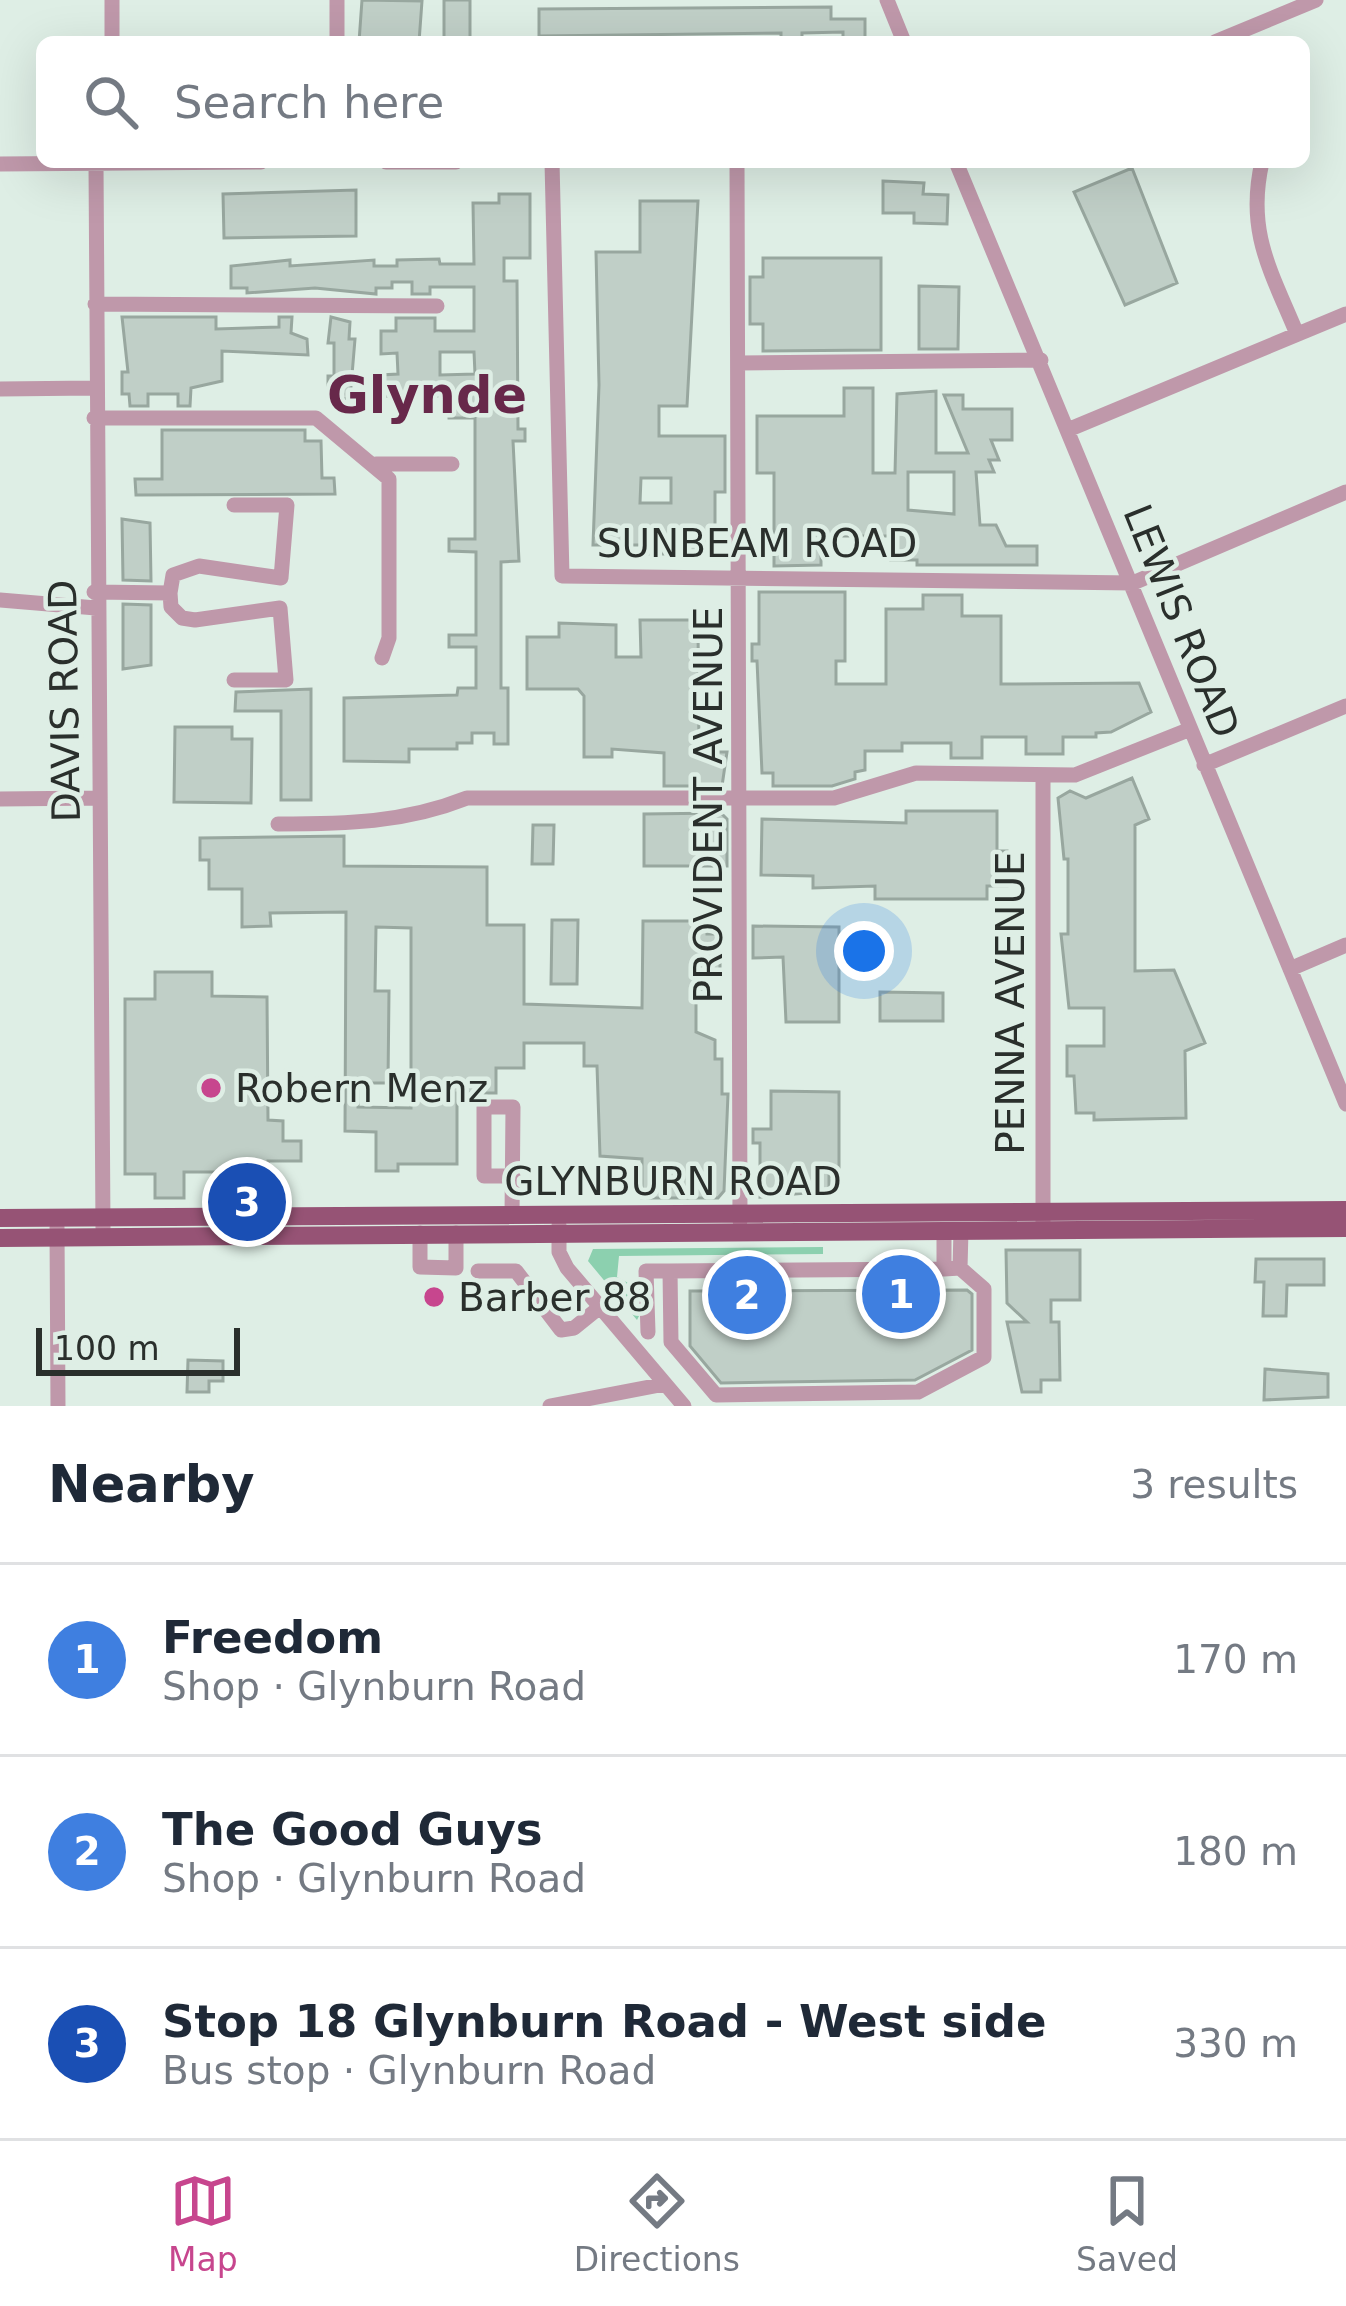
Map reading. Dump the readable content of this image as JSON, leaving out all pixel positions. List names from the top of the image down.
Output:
{
  "streets": {
    "main road": ["GLYNBURN ROAD"],
    "street": [
      "SUNBEAM ROAD",
      "LEWIS ROAD",
      "DAVIS ROAD",
      "PROVIDENT AVENUE",
      "PENNA AVENUE"
    ]
  },
  "crossings": [
    ["SUNBEAM ROAD", "LEWIS ROAD"],
    ["SUNBEAM ROAD", "PROVIDENT AVENUE"],
    ["DAVIS ROAD", "GLYNBURN ROAD"],
    ["PROVIDENT AVENUE", "GLYNBURN ROAD"],
    ["PENNA AVENUE", "GLYNBURN ROAD"]
  ],
  "districts": ["Glynde"],
  "places": ["Robern Menz", "Barber 88"],
  "scale_bar": "100 m",
  "page": {
    "search": "Search here",
    "pins": ["3", "1", "2"],
    "scale": "100 m",
    "heading": ["Nearby", "3 results"],
    "list": [
      {
        "mark": "1",
        "name": "Freedom",
        "note": "Shop · Glynburn Road",
        "value": "170 m"
      },
      {
        "mark": "2",
        "name": "The Good Guys",
        "note": "Shop · Glynburn Road",
        "value": "180 m"
      },
      {
        "mark": "3",
        "name": "Stop 18 Glynburn Road - West side",
        "note": "Bus stop · Glynburn Road",
        "value": "330 m"
      }
    ],
    "nav": ["Map", "Directions", "Saved"]
  }
}
